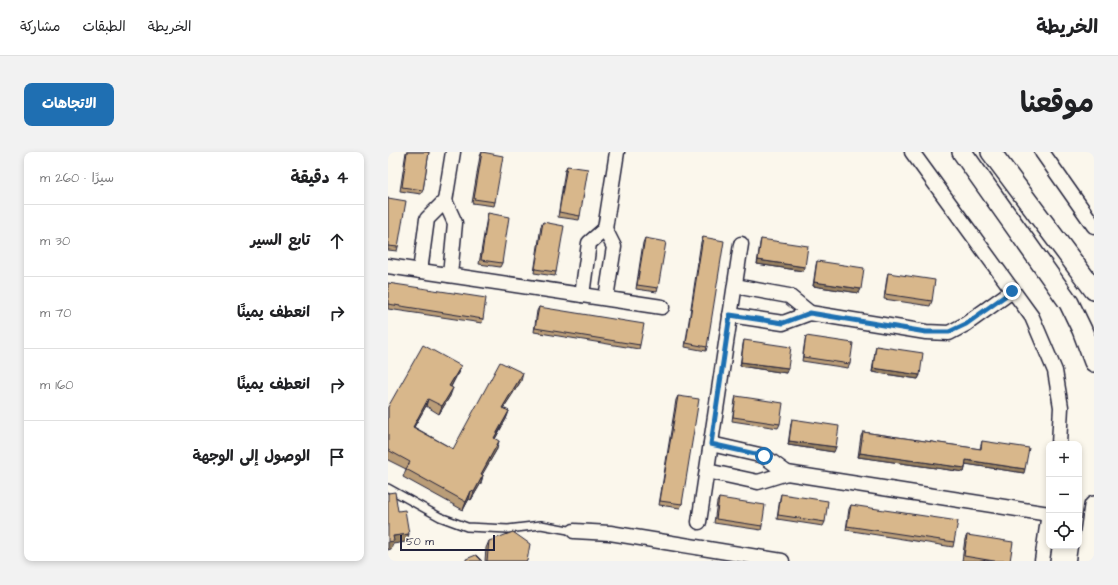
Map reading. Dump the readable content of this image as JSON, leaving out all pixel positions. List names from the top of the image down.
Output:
{
  "scale_bar": "50 m",
  "page": {
    "header": "الخريطة",
    "nav": ["الخريطة", "الطبقات", "مشاركة"],
    "title": "موقعنا",
    "buttons": "الاتجاهات",
    "heading": ["4 دقيقة", "سيرًا · 260 m"],
    "list": [
      ["تابع السير", "30 m"],
      ["انعطف يمينًا", "70 m"],
      ["انعطف يمينًا", "160 m"],
      "الوصول إلى الوجهة"
    ],
    "map_buttons": ["+", "−"],
    "scale": "50 m"
  }
}
